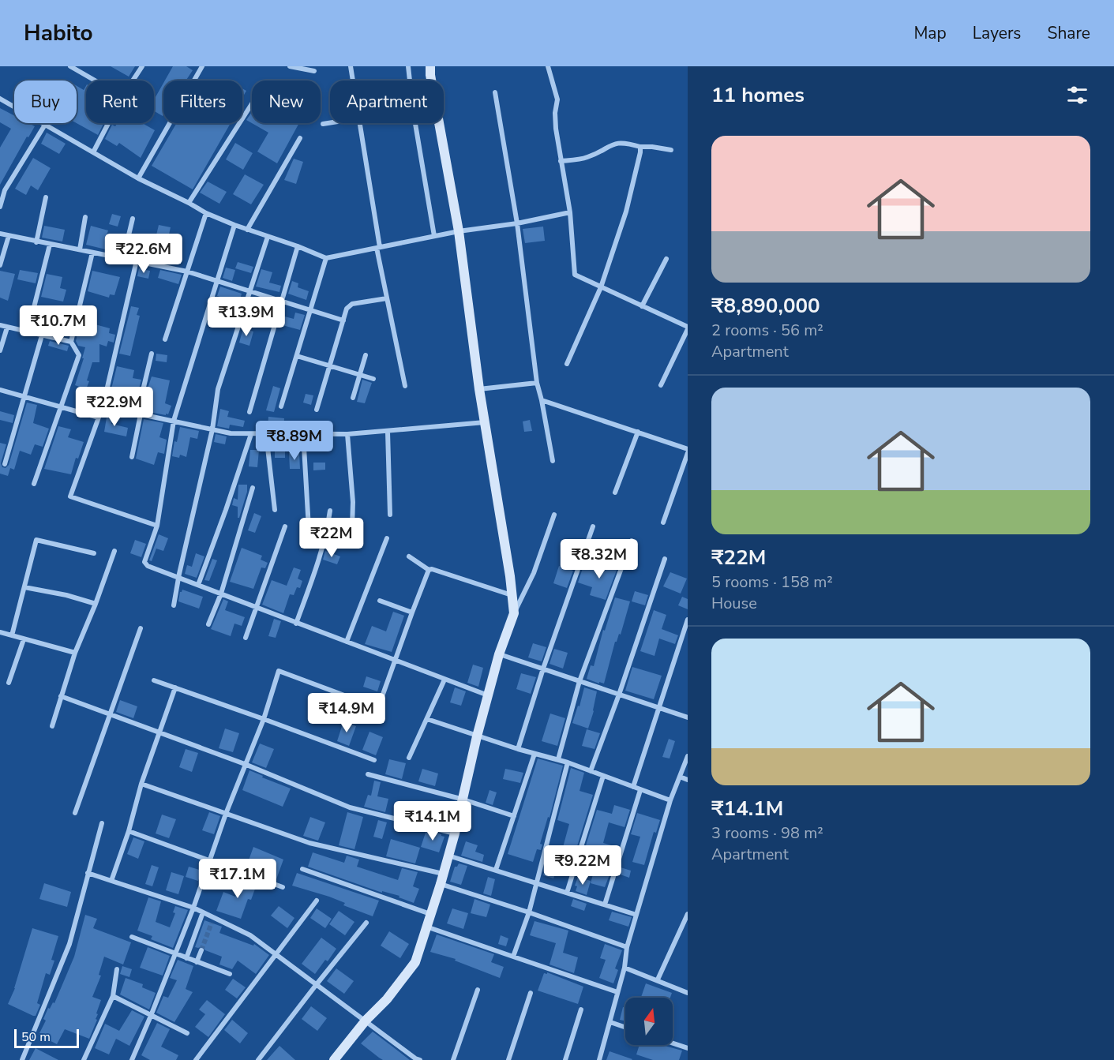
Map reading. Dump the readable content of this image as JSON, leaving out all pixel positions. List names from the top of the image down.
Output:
{
  "scale_bar": "50 m",
  "north": "top",
  "page": {
    "header": "Habito",
    "nav": ["Map", "Layers", "Share"],
    "heading": "11 homes",
    "chip": [
      "Buy",
      "Rent",
      "Filters",
      "New",
      "Apartment"
    ],
    "list": [
      {
        "name": "₹8,890,000",
        "note": "2 rooms · 56 m² · Apartment"
      },
      {
        "name": "₹22M",
        "note": "5 rooms · 158 m² · House"
      },
      {
        "name": "₹14.1M",
        "note": "3 rooms · 98 m² · Apartment"
      }
    ],
    "price": [
      "₹22.6M",
      "₹13.9M",
      "₹10.7M",
      "₹22.9M",
      "₹8.89M",
      "₹22M",
      "₹8.32M",
      "₹14.9M",
      "₹14.1M",
      "₹9.22M",
      "₹17.1M"
    ],
    "scale": "50 m"
  }
}
